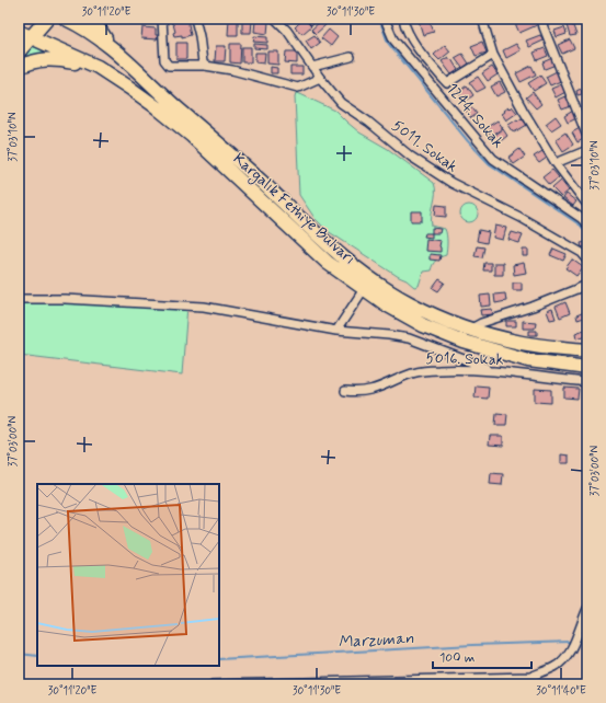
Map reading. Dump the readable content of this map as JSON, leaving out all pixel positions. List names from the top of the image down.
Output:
{
  "streets": {
    "highway": ["Kargalık Fethiye Bulvarı"],
    "street": ["1244. Sokak", "5011. Sokak", "5016. Sokak"]
  },
  "water": ["Marzuman"],
  "scale_bar": "100 m",
  "coordinates": [
    "30°11'20\"E",
    "30°11'30\"E",
    "37°03'10\"N",
    "37°03'00\"N",
    "30°11'40\"E"
  ]
}
